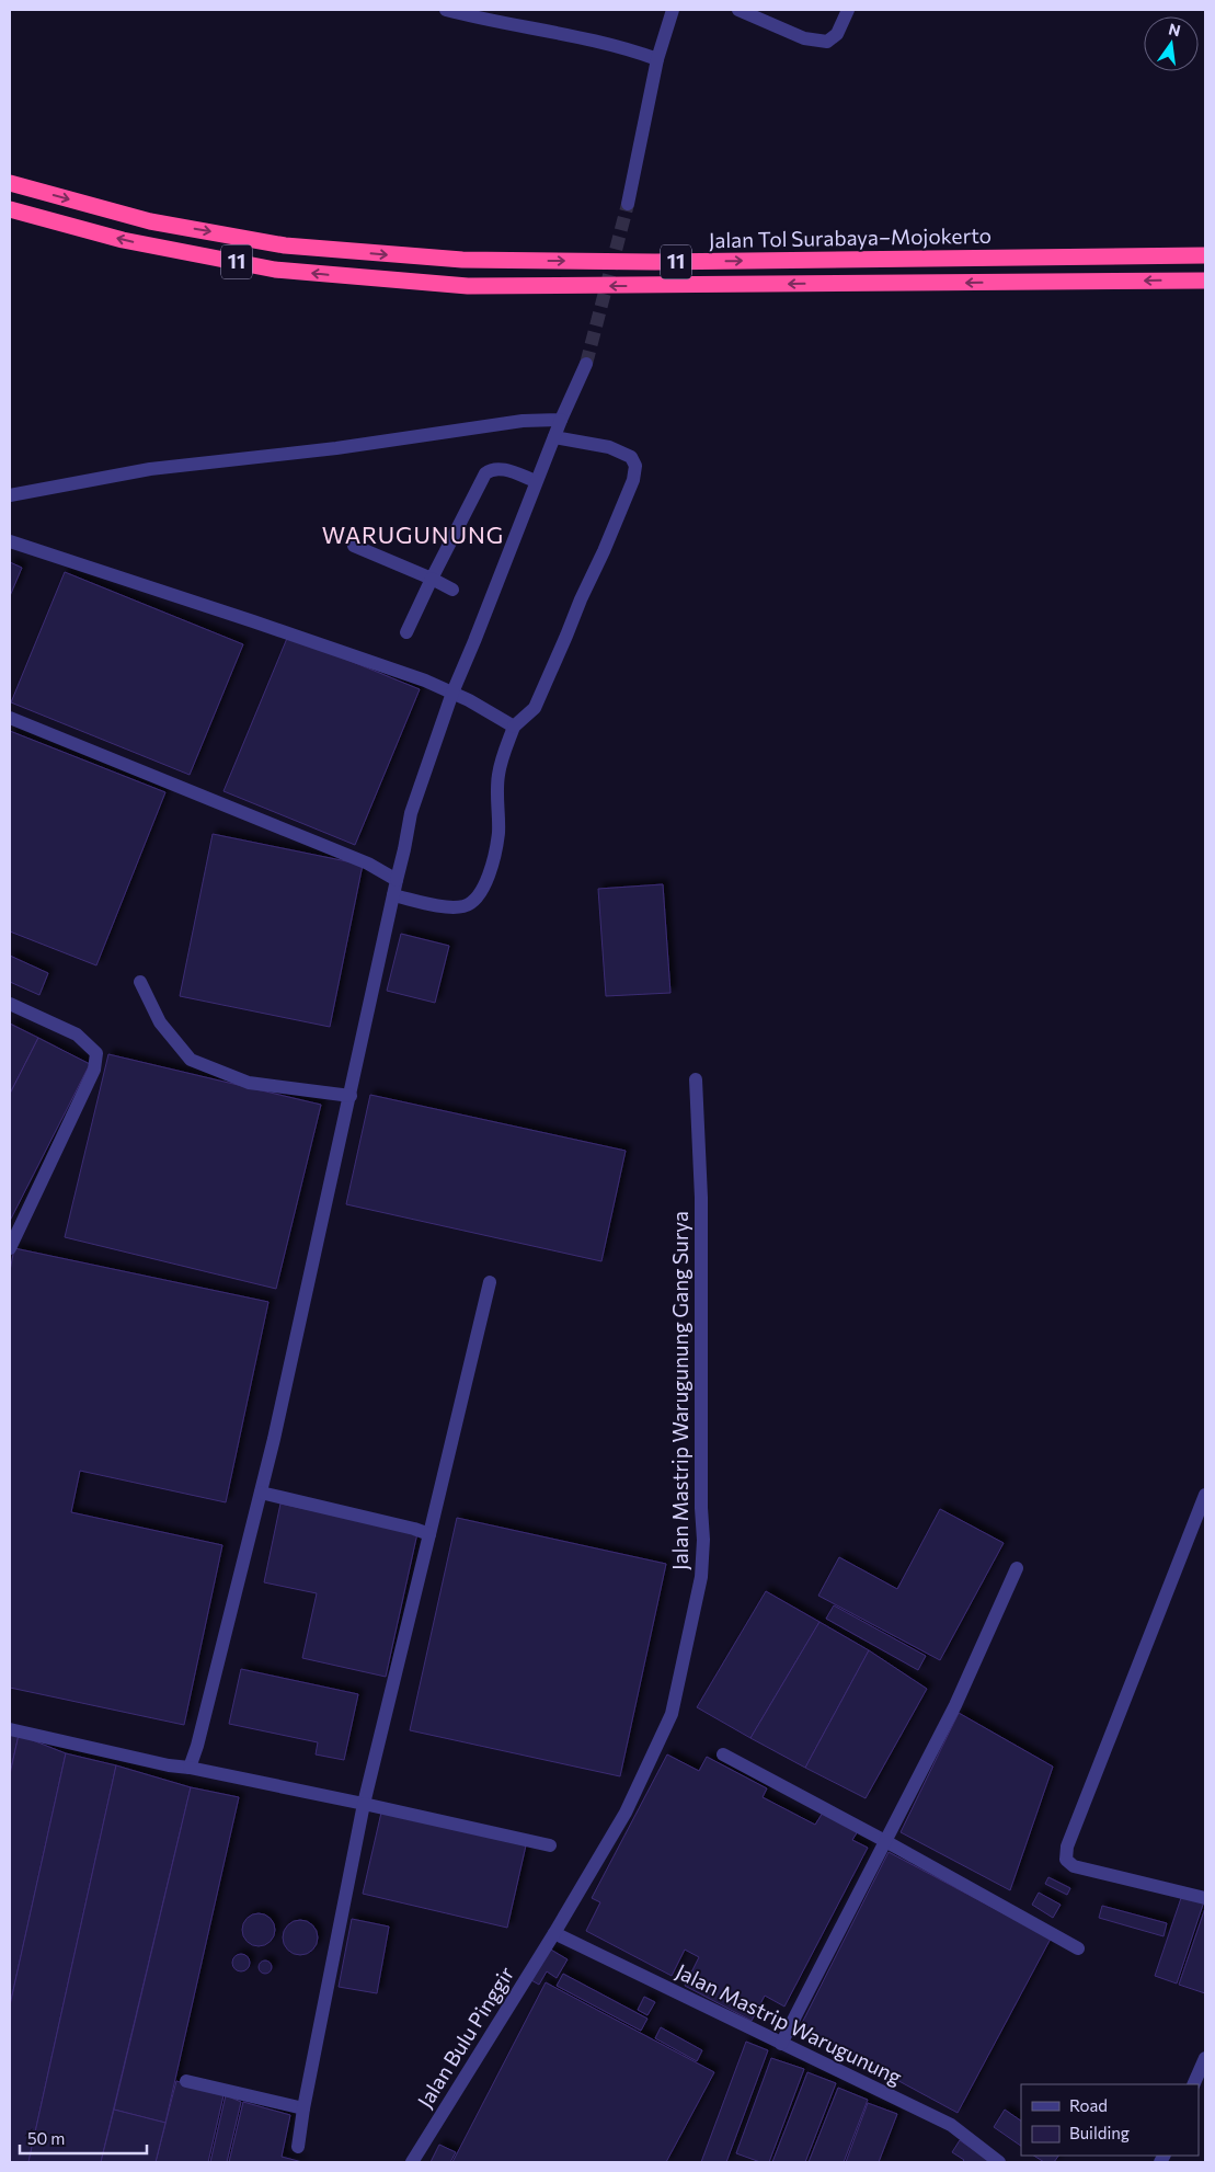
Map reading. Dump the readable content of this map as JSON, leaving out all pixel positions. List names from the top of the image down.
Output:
{
  "streets": {
    "highway": ["Jalan Tol Surabaya–Mojokerto", "11"],
    "street": ["Jalan Mastrip Warugunung Gang Surya", "Jalan Mastrip Warugunung", "Jalan Bulu Pinggir"]
  },
  "crossings": [
    ["Jalan Mastrip Warugunung Gang Surya", "Jalan Mastrip Warugunung"],
    ["Jalan Mastrip Warugunung Gang Surya", "Jalan Bulu Pinggir"],
    ["Jalan Mastrip Warugunung", "Jalan Bulu Pinggir"]
  ],
  "districts": ["WARUGUNUNG"],
  "legend": ["Road", "Building"],
  "scale_bar": "50 m",
  "north": "top"
}
